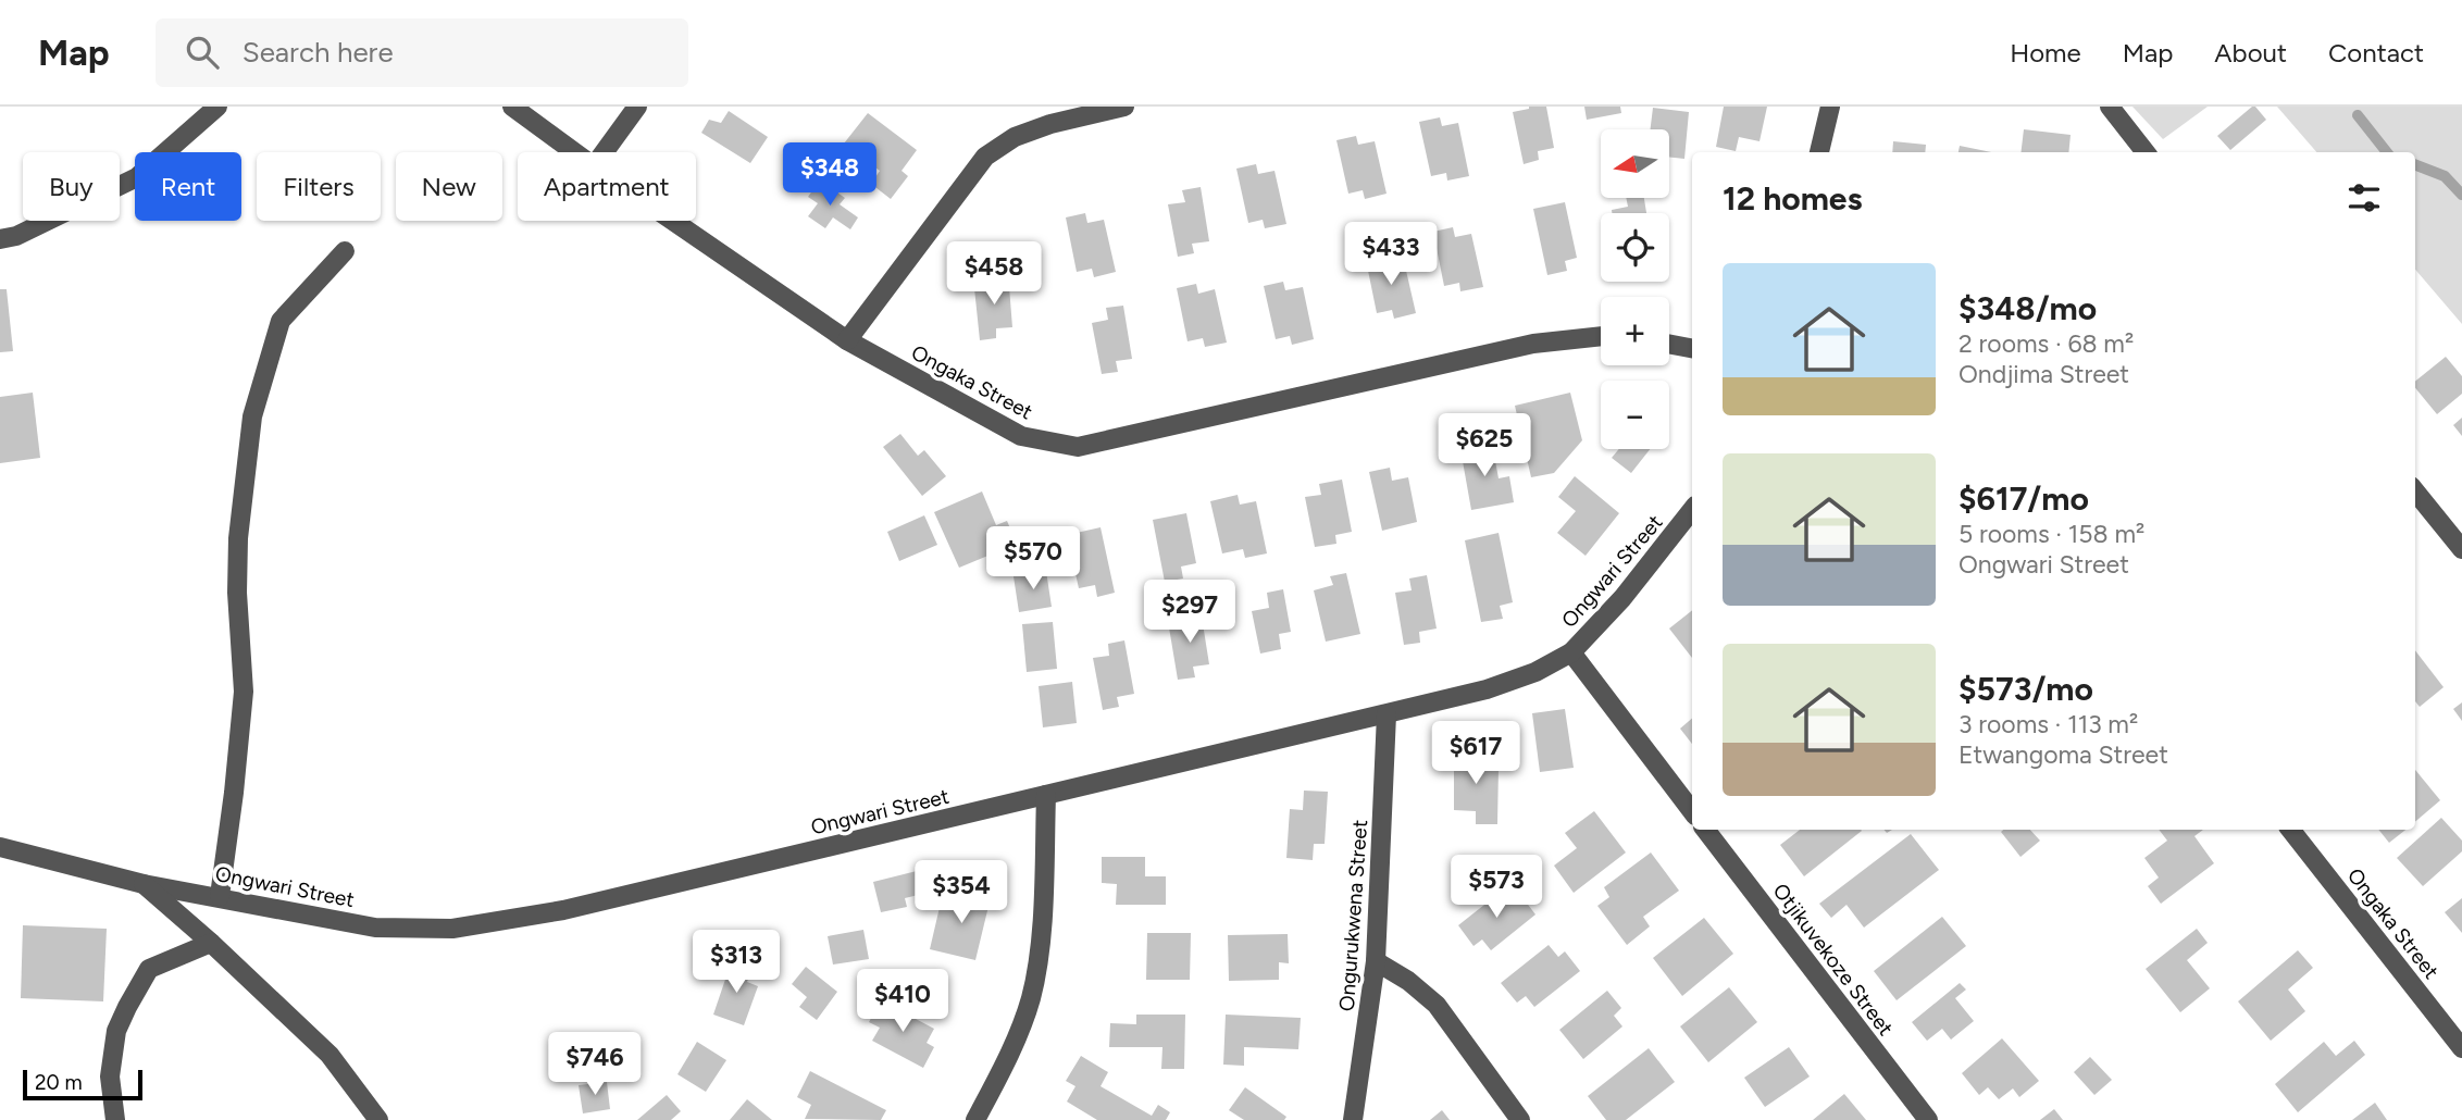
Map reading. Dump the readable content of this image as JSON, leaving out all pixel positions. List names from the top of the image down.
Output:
{
  "streets": {
    "street": [
      "Ongaka Street",
      "Ongwari Street",
      "Ongurukwena Street",
      "Otjikuvekoze Street"
    ]
  },
  "crossings": [
    ["Ongwari Street", "Ongurukwena Street"]
  ],
  "scale_bar": "20 m",
  "north": "left",
  "page": {
    "header": "Map",
    "search": "Search here",
    "nav": [
      "Home",
      "Map",
      "About",
      "Contact"
    ],
    "map_buttons": ["+", "−"],
    "price": [
      "$348",
      "$433",
      "$458",
      "$625",
      "$570",
      "$297",
      "$617",
      "$573",
      "$354",
      "$313",
      "$410",
      "$746"
    ],
    "chip": [
      "Buy",
      "Rent",
      "Filters",
      "New",
      "Apartment"
    ],
    "heading": "12 homes",
    "list": [
      {
        "name": "$348/mo",
        "note": "2 rooms · 68 m² · Ondjima Street"
      },
      {
        "name": "$617/mo",
        "note": "5 rooms · 158 m² · Ongwari Street"
      },
      {
        "name": "$573/mo",
        "note": "3 rooms · 113 m² · Etwangoma Street"
      }
    ],
    "scale": "20 m"
  }
}
